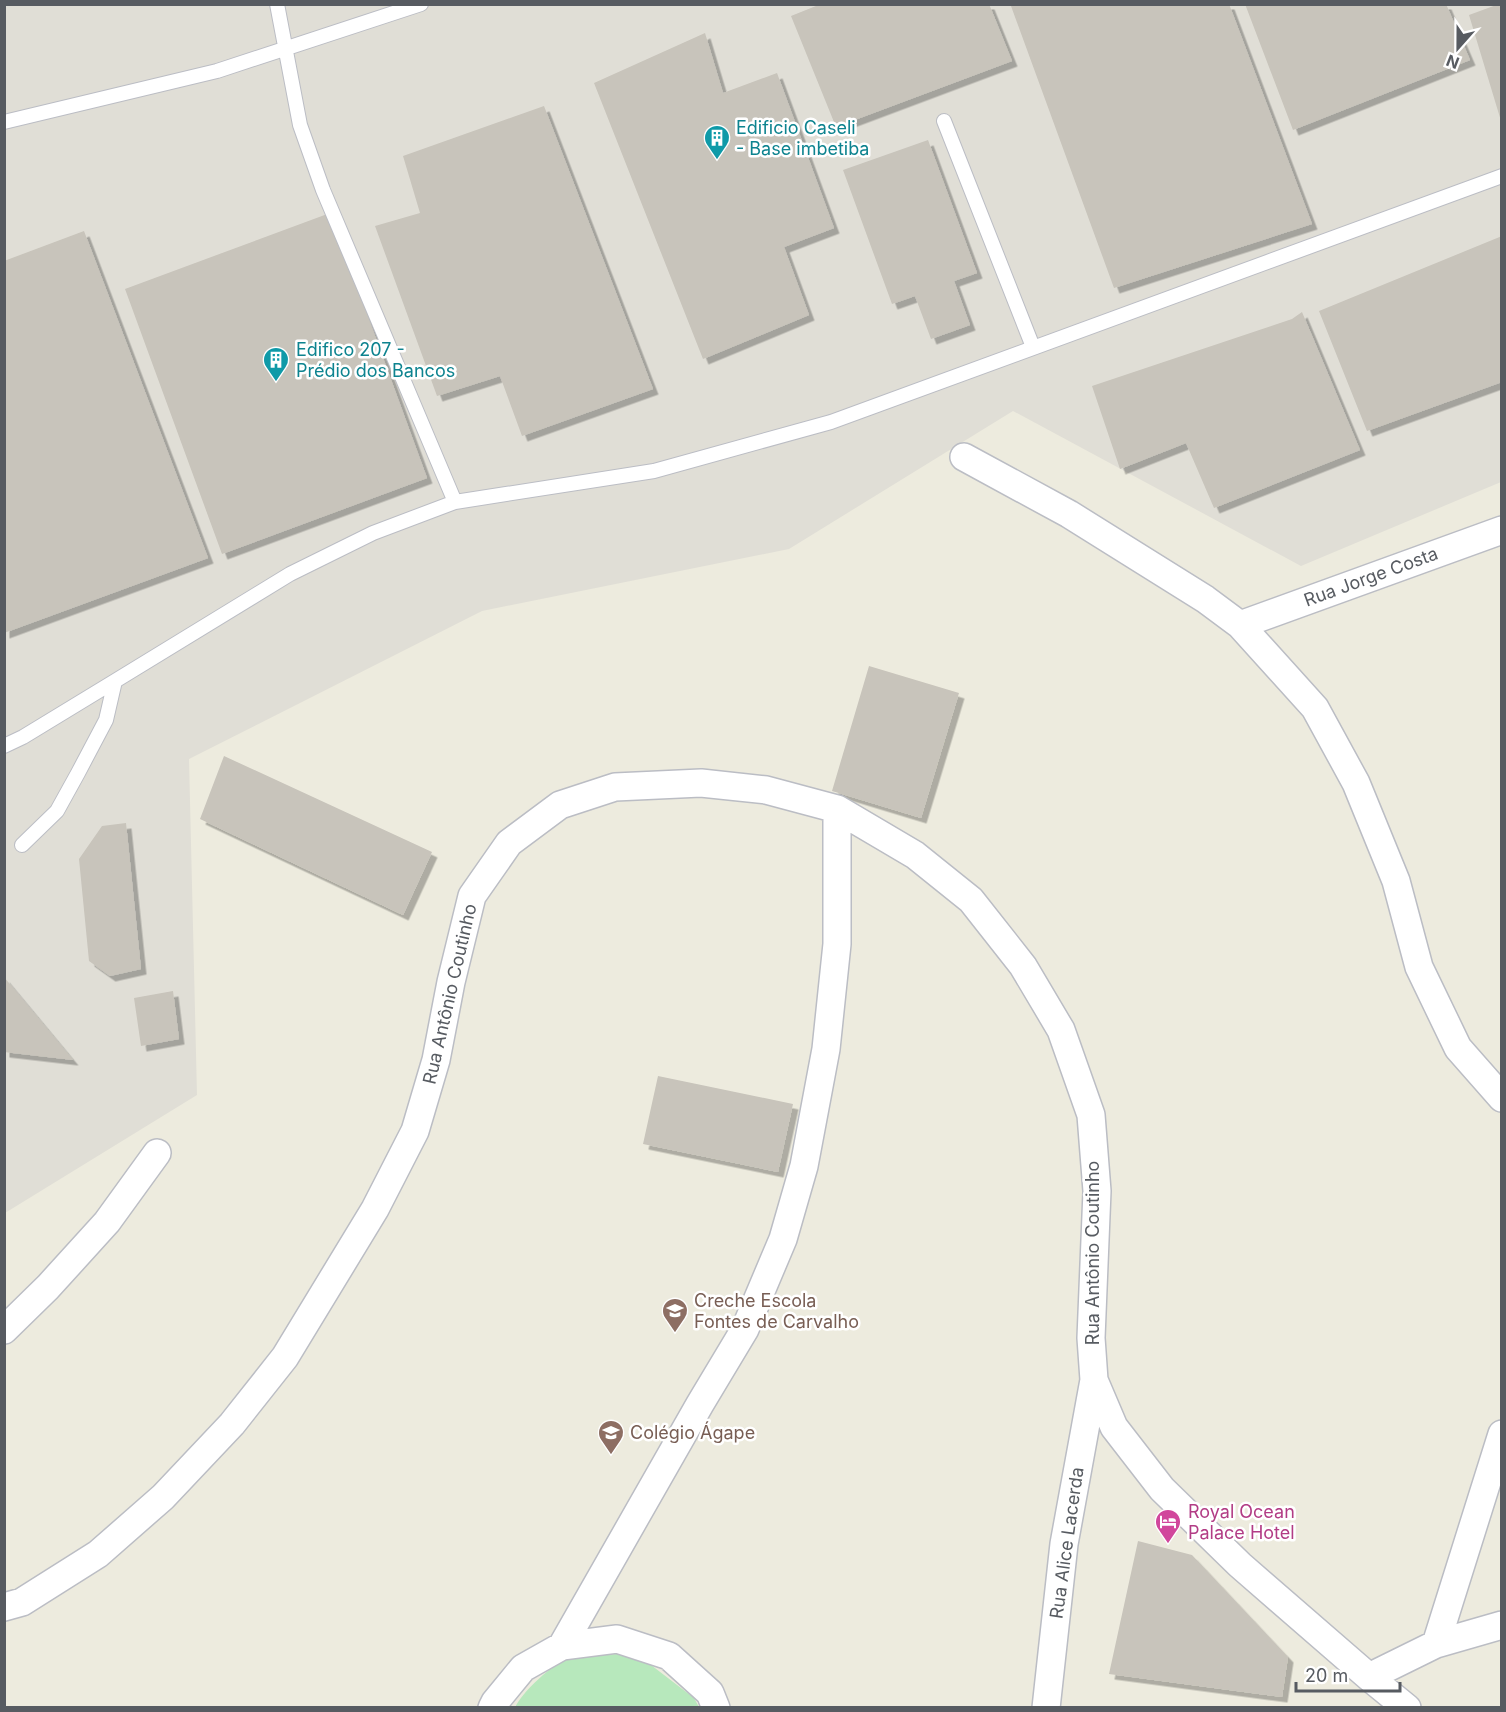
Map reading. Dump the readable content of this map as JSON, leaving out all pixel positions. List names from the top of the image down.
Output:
{
  "streets": {
    "street": ["Rua Jorge Costa", "Rua Antônio Coutinho", "Rua Alice Lacerda"]
  },
  "crossings": [
    ["Rua Antônio Coutinho", "Rua Alice Lacerda"]
  ],
  "places": {
    "building": ["Edificio Caseli - Base imbetiba", "Edifico 207 - Prédio dos Bancos"],
    "school or university": ["Creche Escola Fontes de Carvalho", "Colégio Ágape"],
    "hotel": ["Royal Ocean Palace Hotel"]
  },
  "scale_bar": "20 m",
  "north": "bottom"
}
